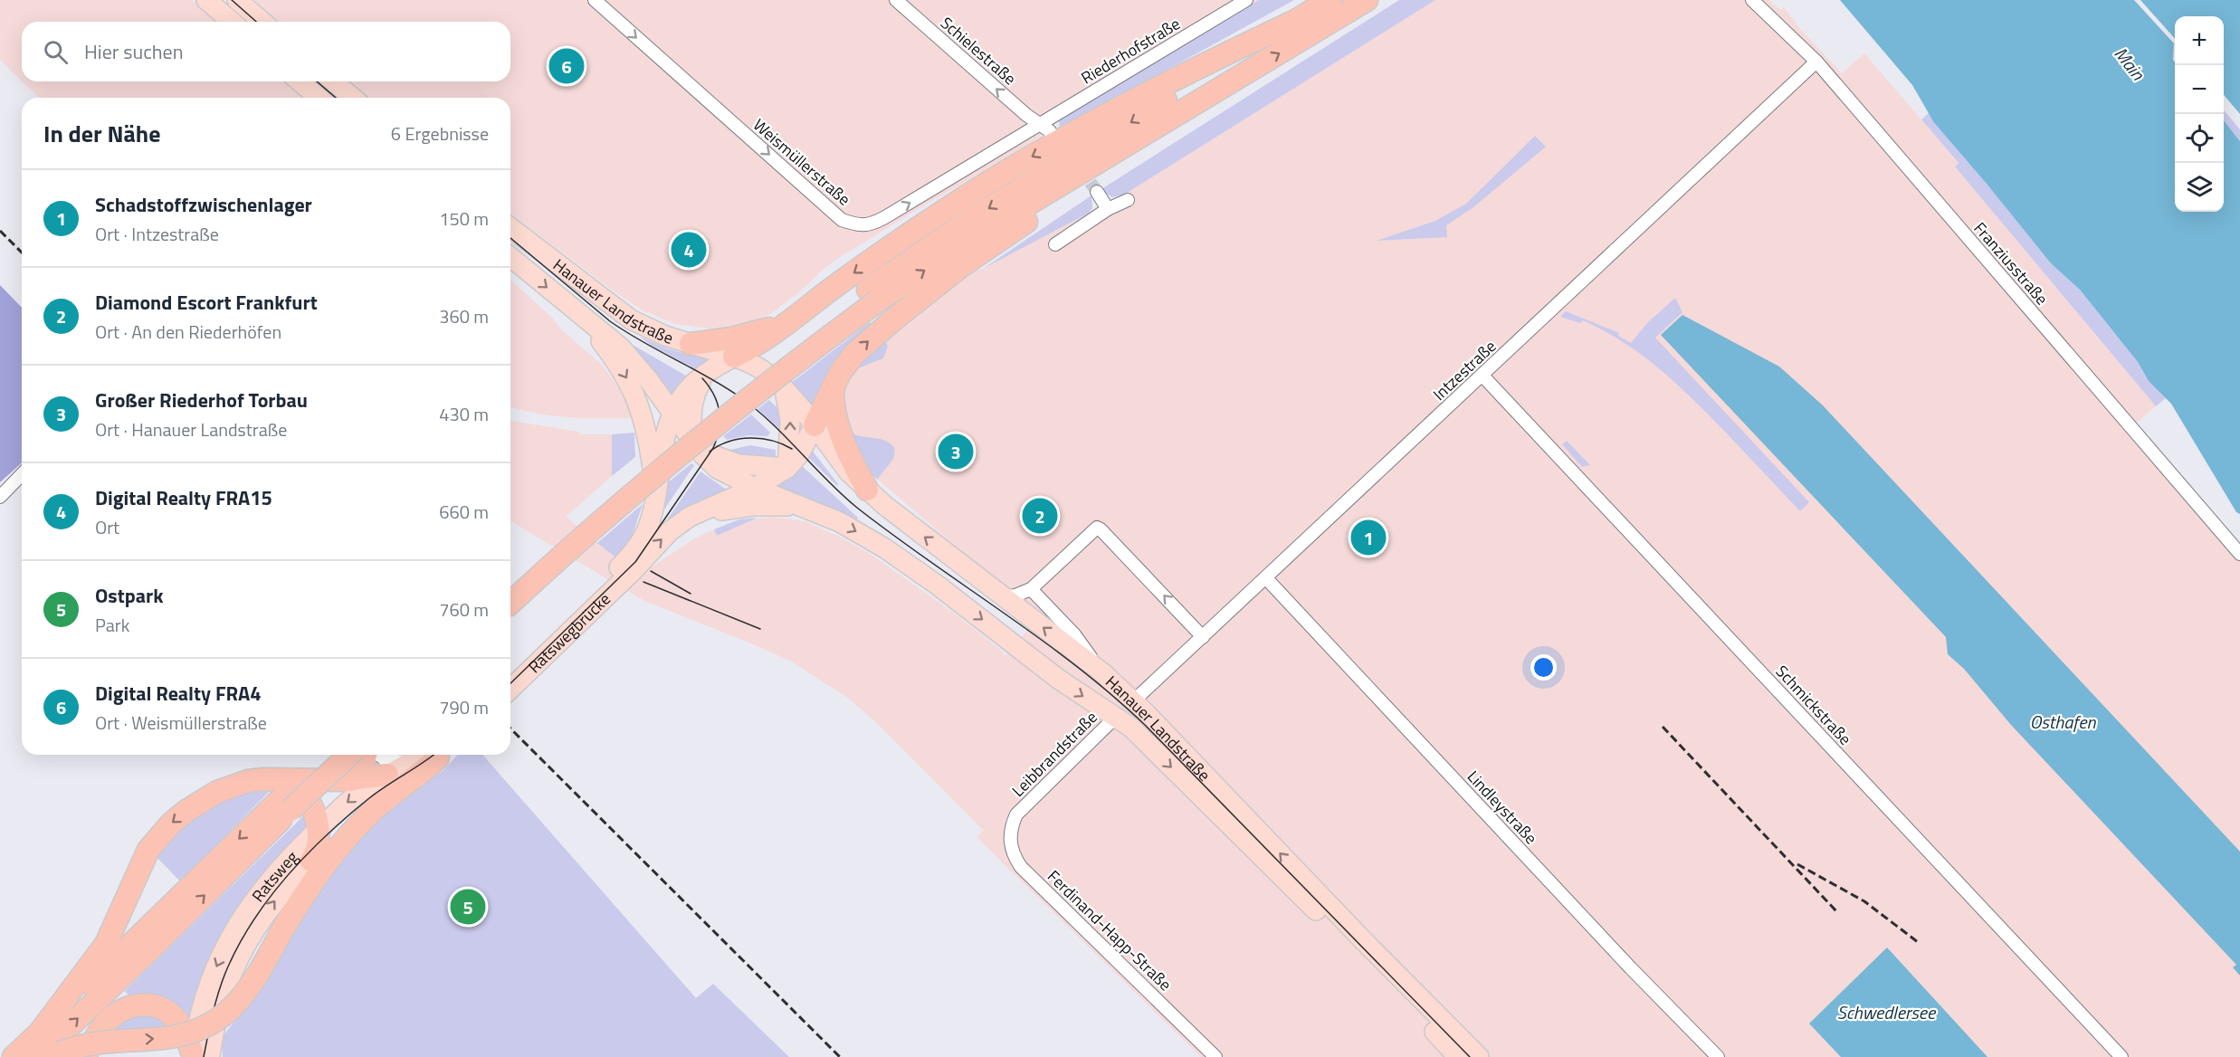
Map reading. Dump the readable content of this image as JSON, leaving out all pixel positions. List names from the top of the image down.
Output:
{
  "streets": {
    "main road": ["Hanauer Landstraße", "Ratswegbrücke", "Ratsweg"],
    "street": [
      "Schielestraße",
      "Riederhofstraße",
      "Weismüllerstraße",
      "Franziusstraße",
      "Intzestraße",
      "Schmickstraße",
      "Leibbrandstraße",
      "Lindleystraße",
      "Ferdinand-Happ-Straße"
    ]
  },
  "crossings": [
    ["Schielestraße", "Riederhofstraße"],
    ["Schielestraße", "Weismüllerstraße"],
    ["Riederhofstraße", "Weismüllerstraße"],
    ["Franziusstraße", "Intzestraße"],
    ["Hanauer Landstraße", "Intzestraße"],
    ["Hanauer Landstraße", "Leibbrandstraße"],
    ["Intzestraße", "Schmickstraße"],
    ["Intzestraße", "Lindleystraße"],
    ["Leibbrandstraße", "Ferdinand-Happ-Straße"]
  ],
  "one_way": ["Schielestraße", "Weismüllerstraße"],
  "water": ["Main", "Osthafen", "Schwedlersee"],
  "page": {
    "map_buttons": ["+", "−"],
    "search": "Hier suchen",
    "pins": [
      "6",
      "4",
      "3",
      "2",
      "1",
      "5"
    ],
    "heading": ["In der Nähe", "6 Ergebnisse"],
    "list": [
      {
        "mark": "1",
        "name": "Schadstoffzwischenlager",
        "note": "Ort · Intzestraße",
        "value": "150 m"
      },
      {
        "mark": "2",
        "name": "Diamond Escort Frankfurt",
        "note": "Ort · An den Riederhöfen",
        "value": "360 m"
      },
      {
        "mark": "3",
        "name": "Großer Riederhof Torbau",
        "note": "Ort · Hanauer Landstraße",
        "value": "430 m"
      },
      {
        "mark": "4",
        "name": "Digital Realty FRA15",
        "note": "Ort",
        "value": "660 m"
      },
      {
        "mark": "5",
        "name": "Ostpark",
        "note": "Park",
        "value": "760 m"
      },
      {
        "mark": "6",
        "name": "Digital Realty FRA4",
        "note": "Ort · Weismüllerstraße",
        "value": "790 m"
      }
    ]
  }
}
